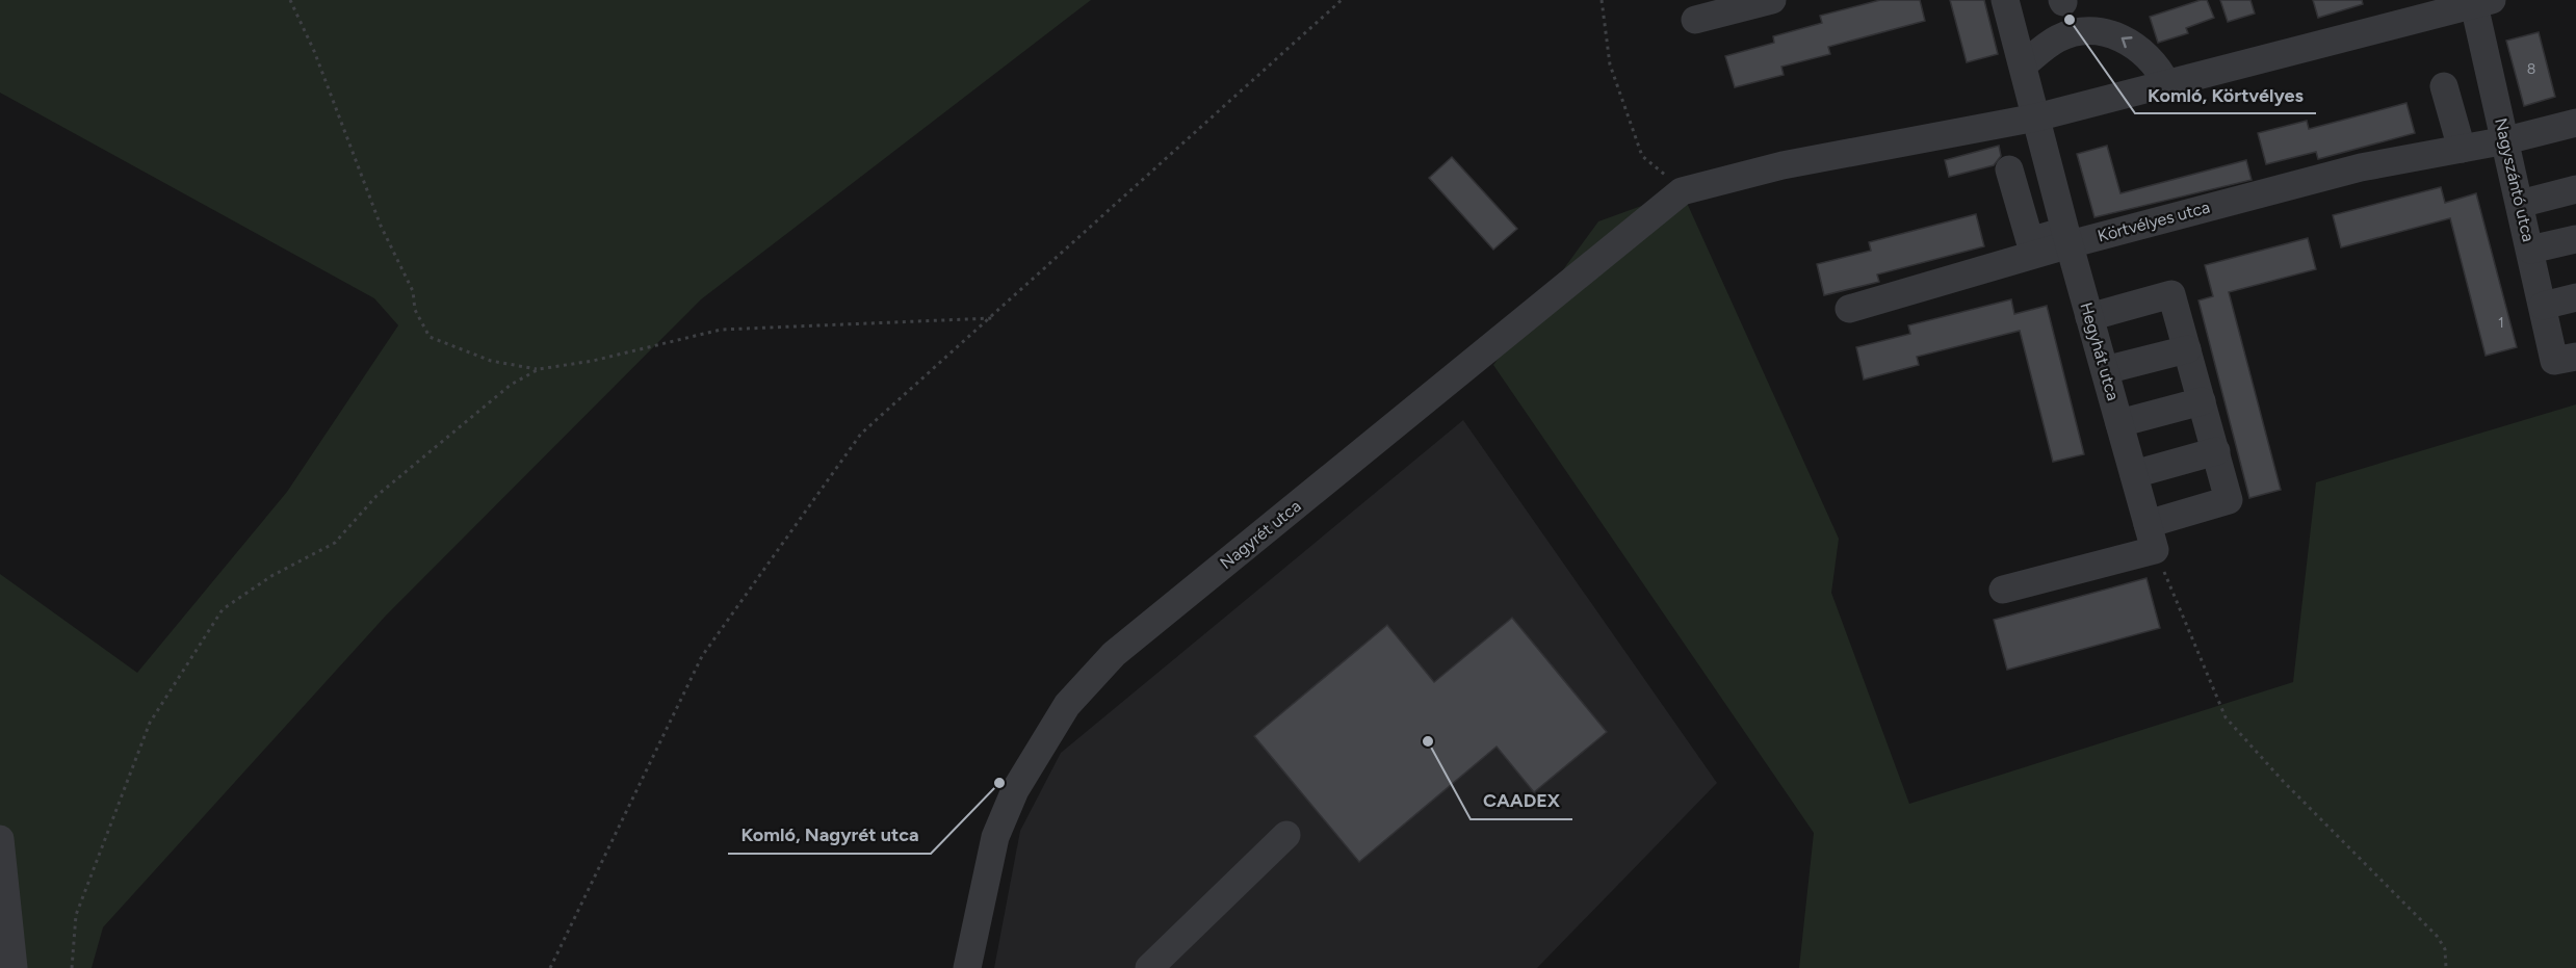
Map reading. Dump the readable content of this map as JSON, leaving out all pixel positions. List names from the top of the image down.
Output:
{
  "streets": {
    "street": [
      "Nagyszántó utca",
      "Körtvélyes utca",
      "Hegyhát utca",
      "Nagyrét utca"
    ]
  },
  "crossings": [
    ["Nagyszántó utca", "Körtvélyes utca"],
    ["Körtvélyes utca", "Hegyhát utca"]
  ],
  "places": ["Komló, Körtvélyes", "CAADEX", "Komló, Nagyrét utca"],
  "house_numbers": ["8", "1"]
}
